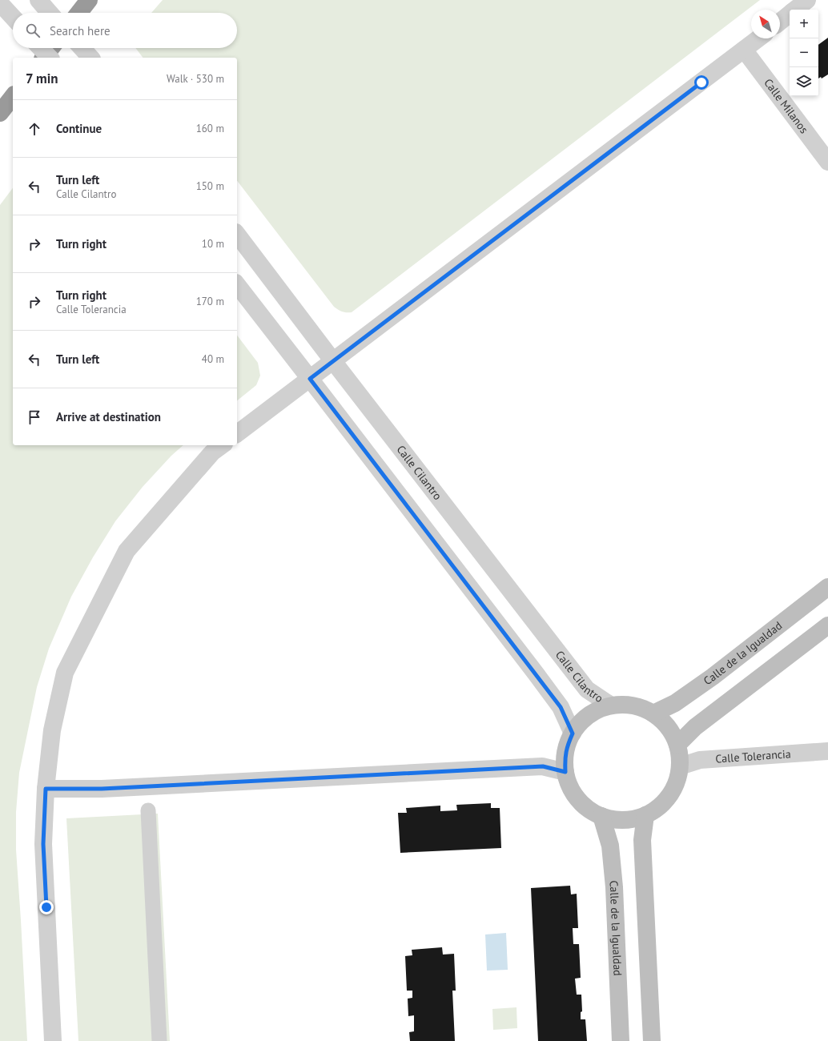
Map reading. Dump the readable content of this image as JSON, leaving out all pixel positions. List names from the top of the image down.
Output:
{
  "streets": {
    "main road": ["Calle de la Igualdad"],
    "street": ["Calle Milanos", "Calle Cilantro", "Calle Tolerancia"]
  },
  "north": "top left",
  "page": {
    "map_buttons": ["+", "−"],
    "search": "Search here",
    "heading": ["7 min", "Walk · 530 m"],
    "list": [
      ["Continue", "160 m"],
      ["Turn left", "Calle Cilantro", "150 m"],
      ["Turn right", "10 m"],
      ["Turn right", "Calle Tolerancia", "170 m"],
      ["Turn left", "40 m"],
      "Arrive at destination"
    ]
  }
}
